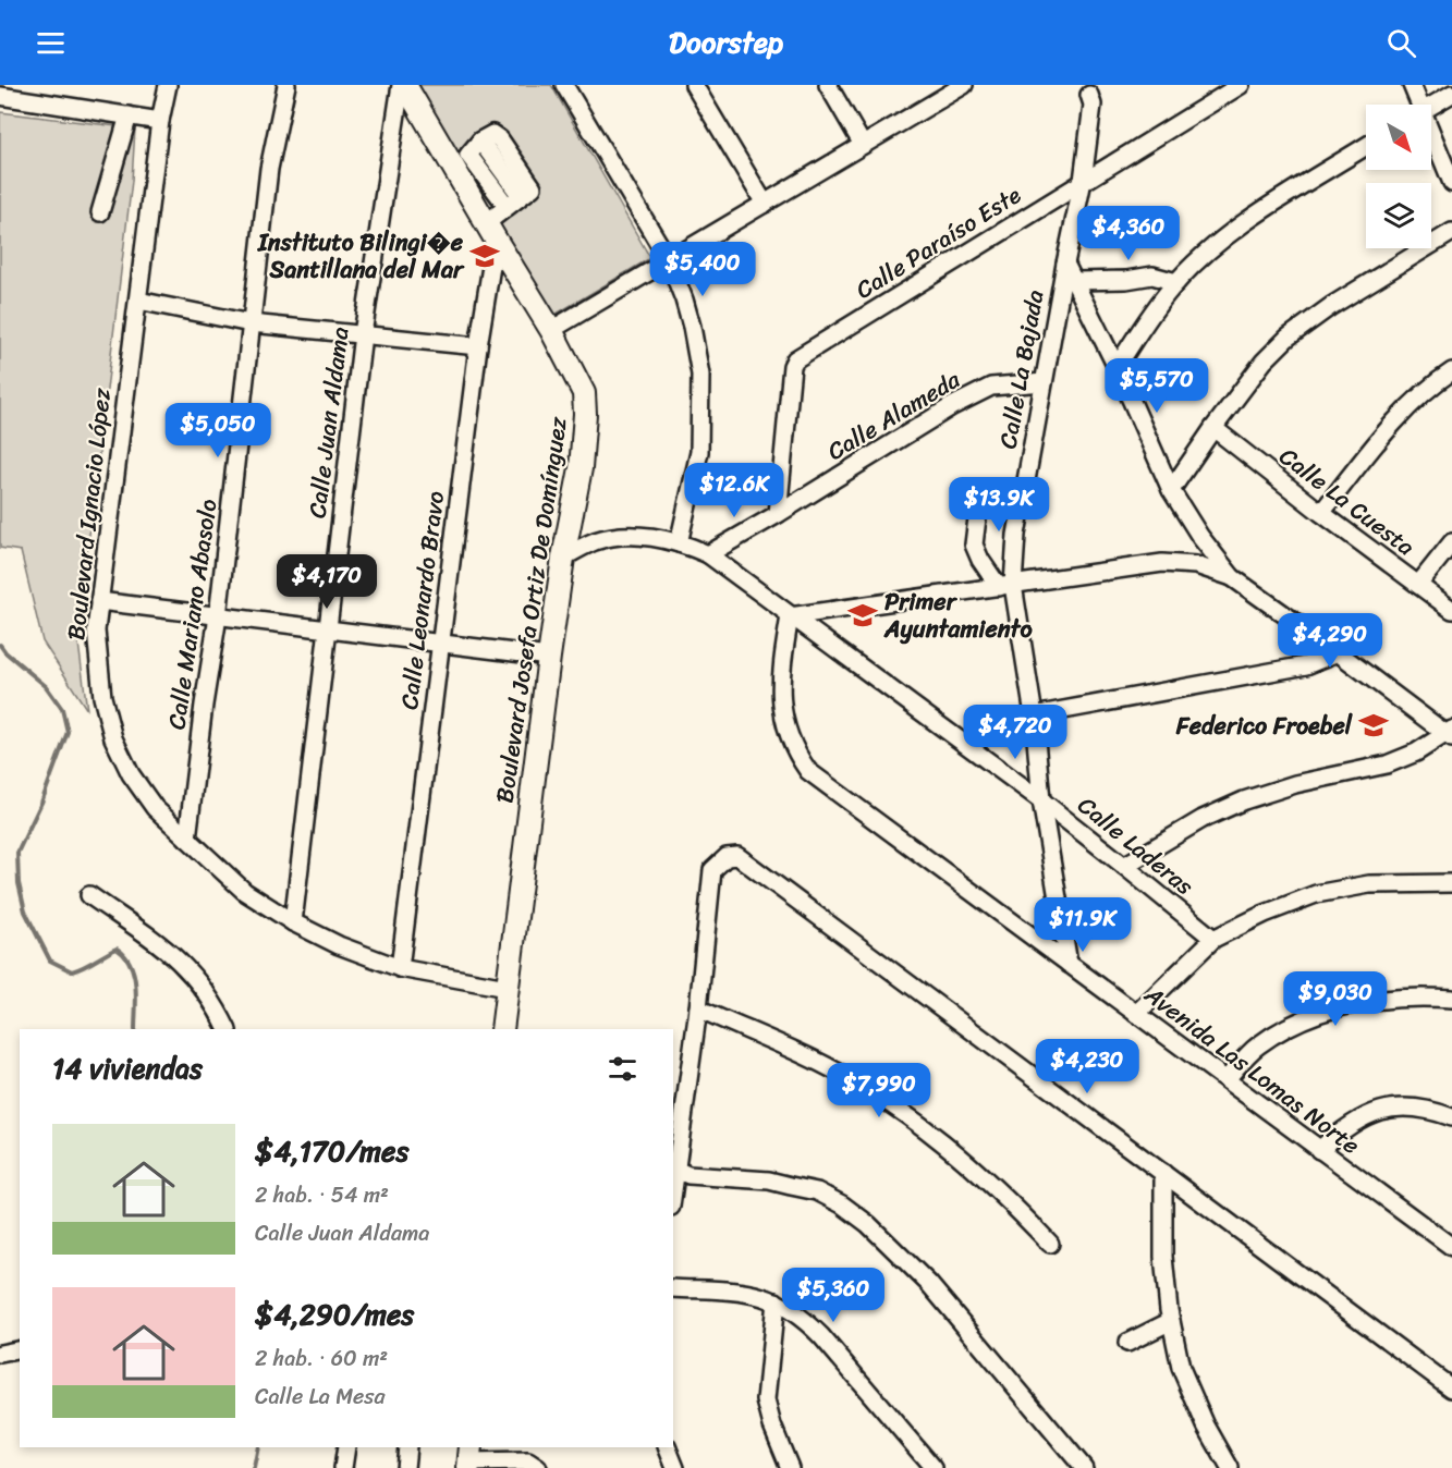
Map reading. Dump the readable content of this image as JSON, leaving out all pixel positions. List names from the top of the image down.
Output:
{
  "streets": {
    "main road": ["Boulevard Josefa Ortiz De Domínguez"],
    "street": [
      "Calle Paraíso Este",
      "Calle La Bajada",
      "Calle Alameda",
      "Calle Juan Aldama",
      "Calle La Cuesta",
      "Boulevard Ignacio López",
      "Calle Leonardo Bravo",
      "Calle Mariano Abasolo",
      "Calle Laderas",
      "Avenida Las Lomas Norte"
    ]
  },
  "crossings": [
    ["Calle Paraíso Este", "Calle La Bajada"],
    ["Calle Paraíso Este", "Calle Alameda"],
    ["Calle La Bajada", "Calle Alameda"],
    ["Calle La Bajada", "Calle Laderas"],
    ["Calle La Bajada", "Avenida Las Lomas Norte"],
    ["Calle Alameda", "Calle Laderas"],
    ["Calle Juan Aldama", "Boulevard Ignacio López"],
    ["Calle Juan Aldama", "Boulevard Josefa Ortiz De Domínguez"],
    ["Boulevard Ignacio López", "Calle Leonardo Bravo"],
    ["Boulevard Ignacio López", "Boulevard Josefa Ortiz De Domínguez"],
    ["Boulevard Ignacio López", "Calle Mariano Abasolo"],
    ["Calle Leonardo Bravo", "Boulevard Josefa Ortiz De Domínguez"],
    ["Boulevard Josefa Ortiz De Domínguez", "Calle Laderas"],
    ["Calle Laderas", "Avenida Las Lomas Norte"]
  ],
  "places": {
    "school or university": ["Instituto Bilingi�e Santillana del Mar", "Primer Ayuntamiento", "Federico Froebel"]
  },
  "north": "bottom right",
  "page": {
    "header": "Doorstep",
    "price": [
      "$4,360",
      "$5,400",
      "$5,570",
      "$5,050",
      "$12.6K",
      "$13.9K",
      "$4,170",
      "$4,290",
      "$4,720",
      "$11.9K",
      "$9,030",
      "$4,230",
      "$7,990",
      "$5,360"
    ],
    "heading": "14 viviendas",
    "list": [
      {
        "name": "$4,170/mes",
        "note": "2 hab. · 54 m² · Calle Juan Aldama"
      },
      {
        "name": "$4,290/mes",
        "note": "2 hab. · 60 m² · Calle La Mesa"
      }
    ]
  }
}
